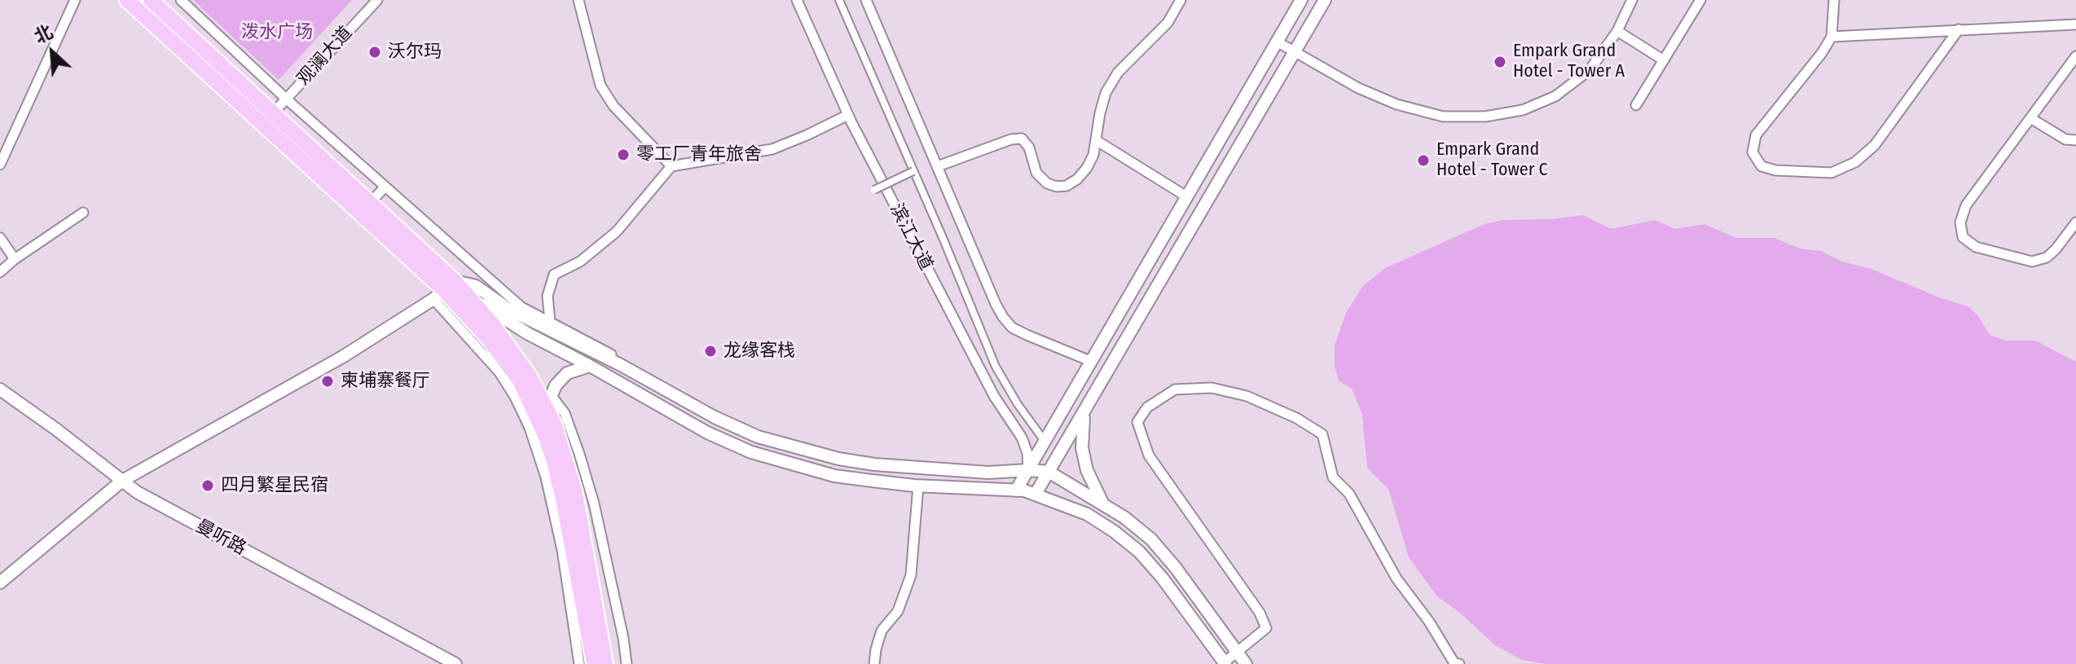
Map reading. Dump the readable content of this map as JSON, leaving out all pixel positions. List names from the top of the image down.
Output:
{
  "streets": {
    "street": ["观澜大道", "滨江大道", "曼听路"]
  },
  "parks": ["泼水广场"],
  "places": [
    "沃尔玛",
    "Empark Grand Hotel - Tower A",
    "零工厂青年旅舍",
    "Empark Grand Hotel - Tower C",
    "龙缘客栈",
    "柬埔寨餐厅",
    "四月繁星民宿"
  ],
  "north": "top left"
}
